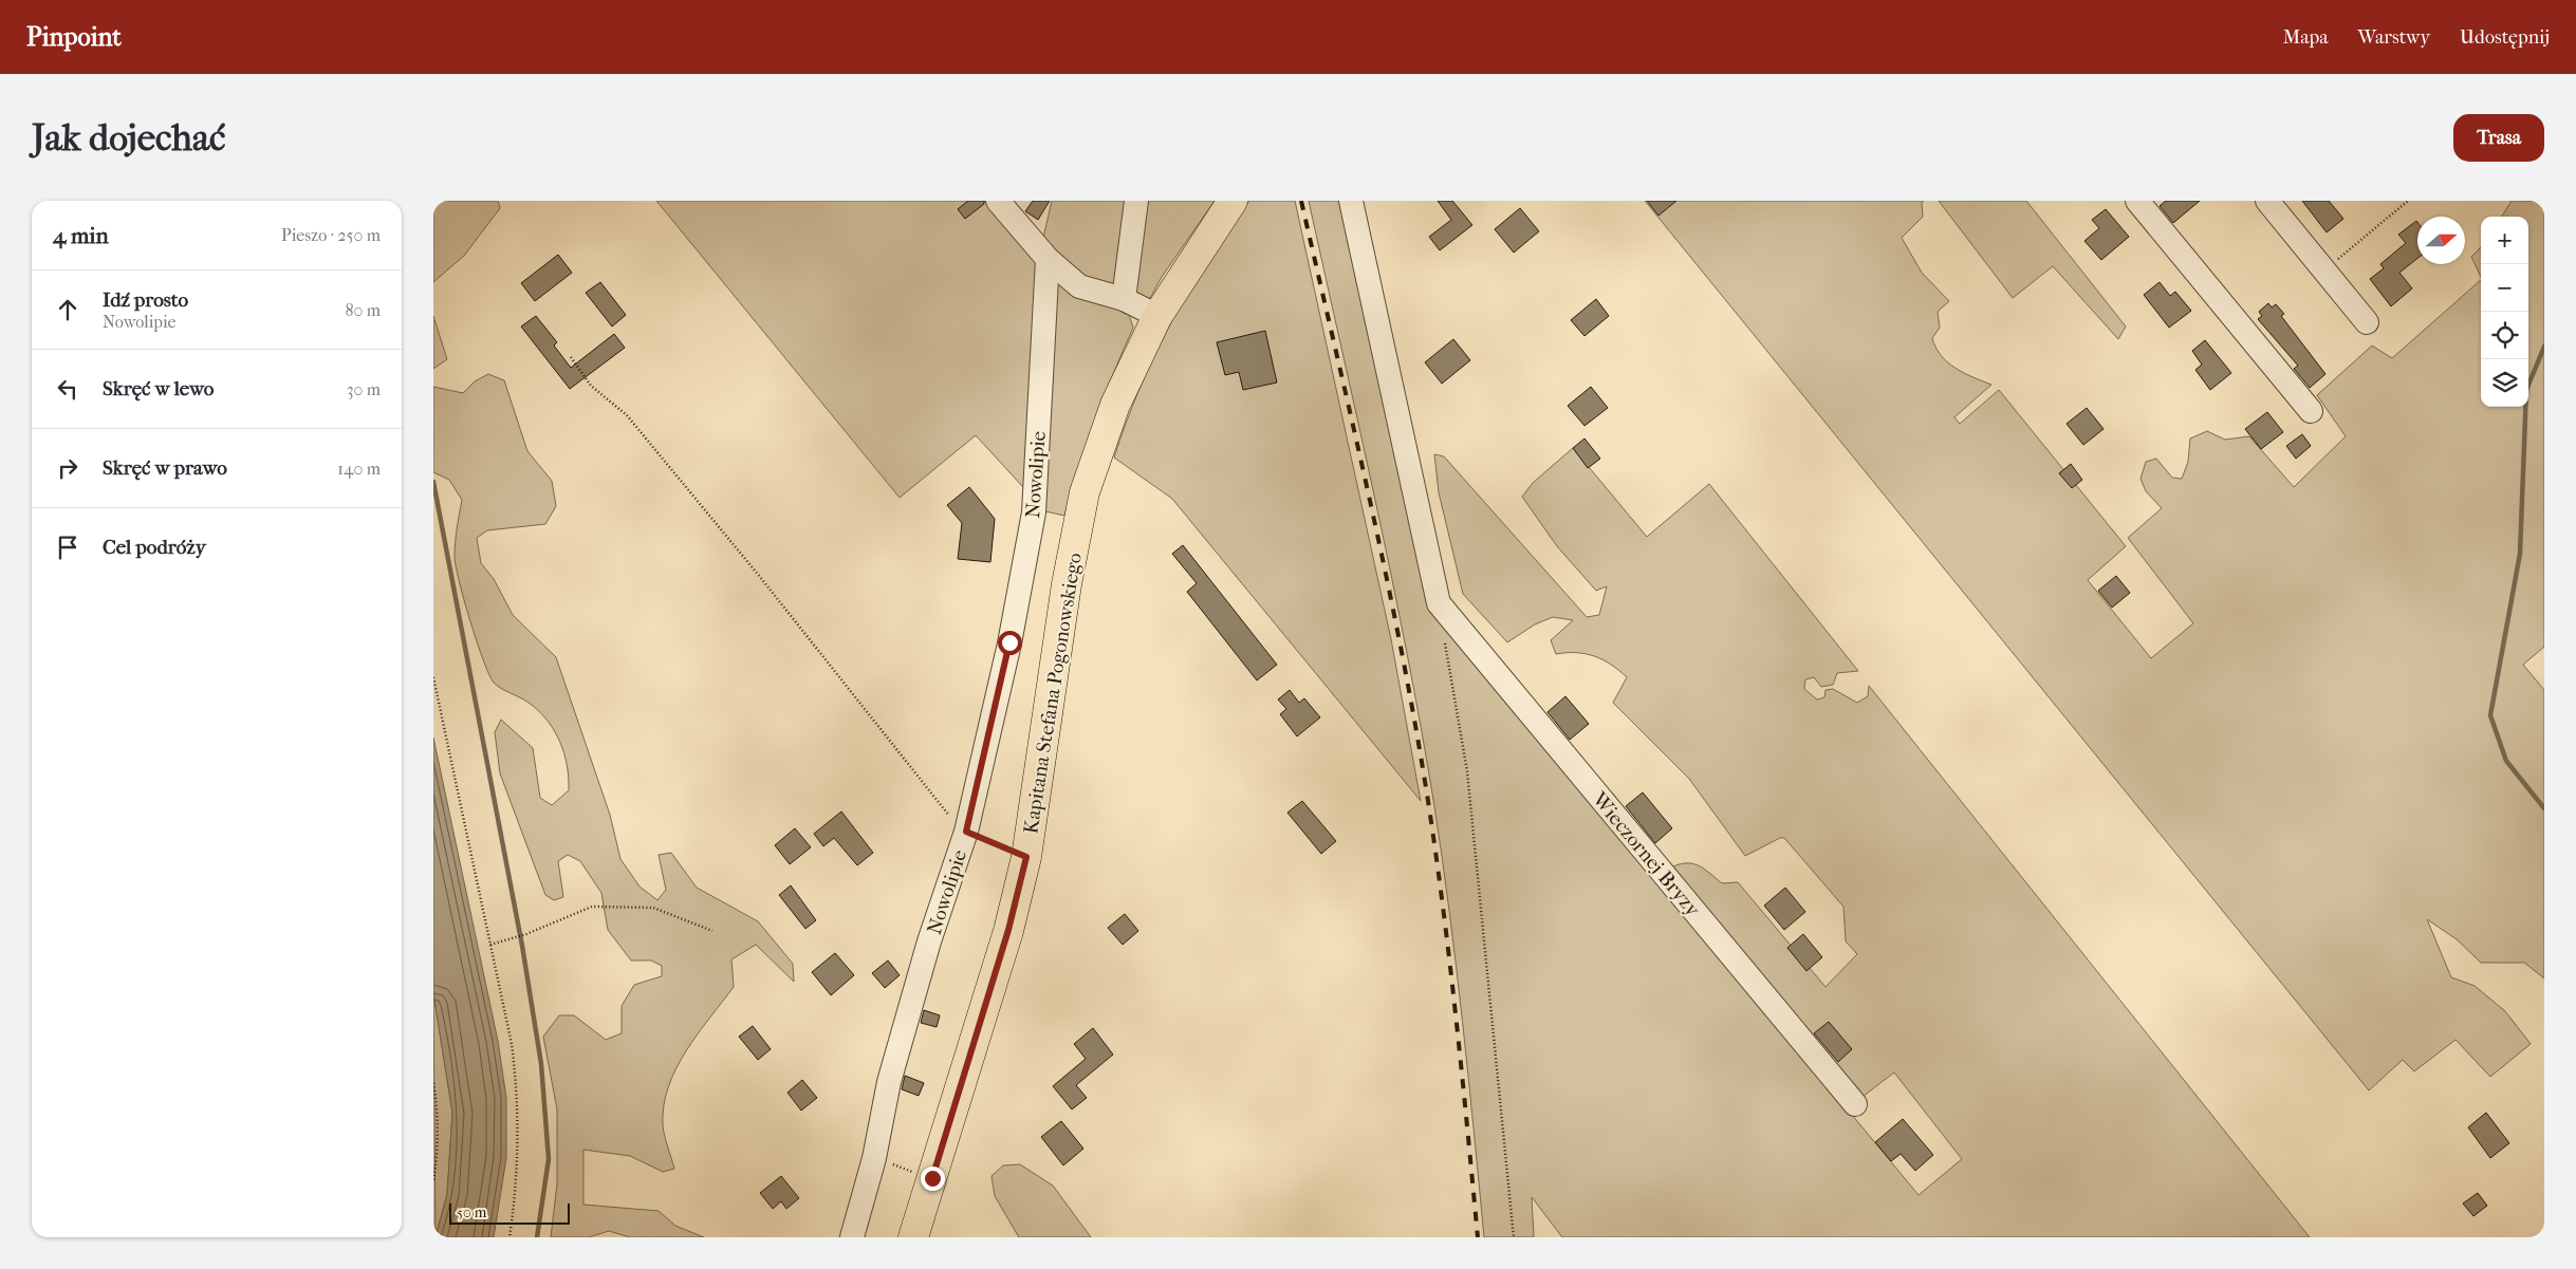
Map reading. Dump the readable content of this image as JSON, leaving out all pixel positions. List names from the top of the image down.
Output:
{
  "streets": {
    "main road": ["Kapitana Stefana Pogonowskiego"],
    "street": ["Nowolipie", "Wieczornej Bryzy"]
  },
  "scale_bar": "50 m",
  "north": "right",
  "page": {
    "header": "Pinpoint",
    "nav": ["Mapa", "Warstwy", "Udostępnij"],
    "buttons": "Trasa",
    "title": "Jak dojechać",
    "heading": ["4 min", "Pieszo · 250 m"],
    "map_buttons": ["+", "−"],
    "list": [
      ["Idź prosto", "Nowolipie", "80 m"],
      ["Skręć w lewo", "30 m"],
      ["Skręć w prawo", "140 m"],
      "Cel podróży"
    ],
    "scale": "50 m"
  }
}
